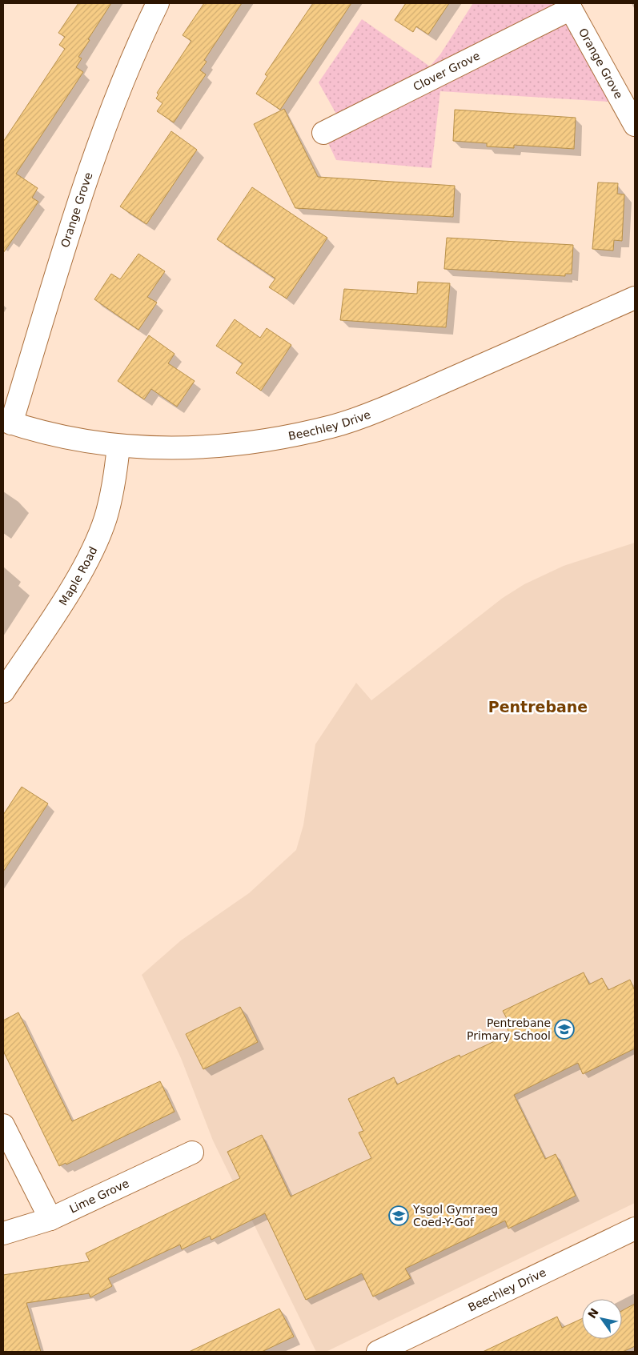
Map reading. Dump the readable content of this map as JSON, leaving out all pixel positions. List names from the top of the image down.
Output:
{
  "streets": {
    "street": [
      "Orange Grove",
      "Clover Grove",
      "Beechley Drive",
      "Maple Road",
      "Lime Grove"
    ]
  },
  "crossings": [
    ["Orange Grove", "Clover Grove"],
    ["Orange Grove", "Beechley Drive"],
    ["Beechley Drive", "Maple Road"]
  ],
  "districts": ["Pentrebane"],
  "places": {
    "school or university": ["Pentrebane Primary School", "Ysgol Gymraeg Coed-Y-Gof"]
  },
  "north": "top left"
}
